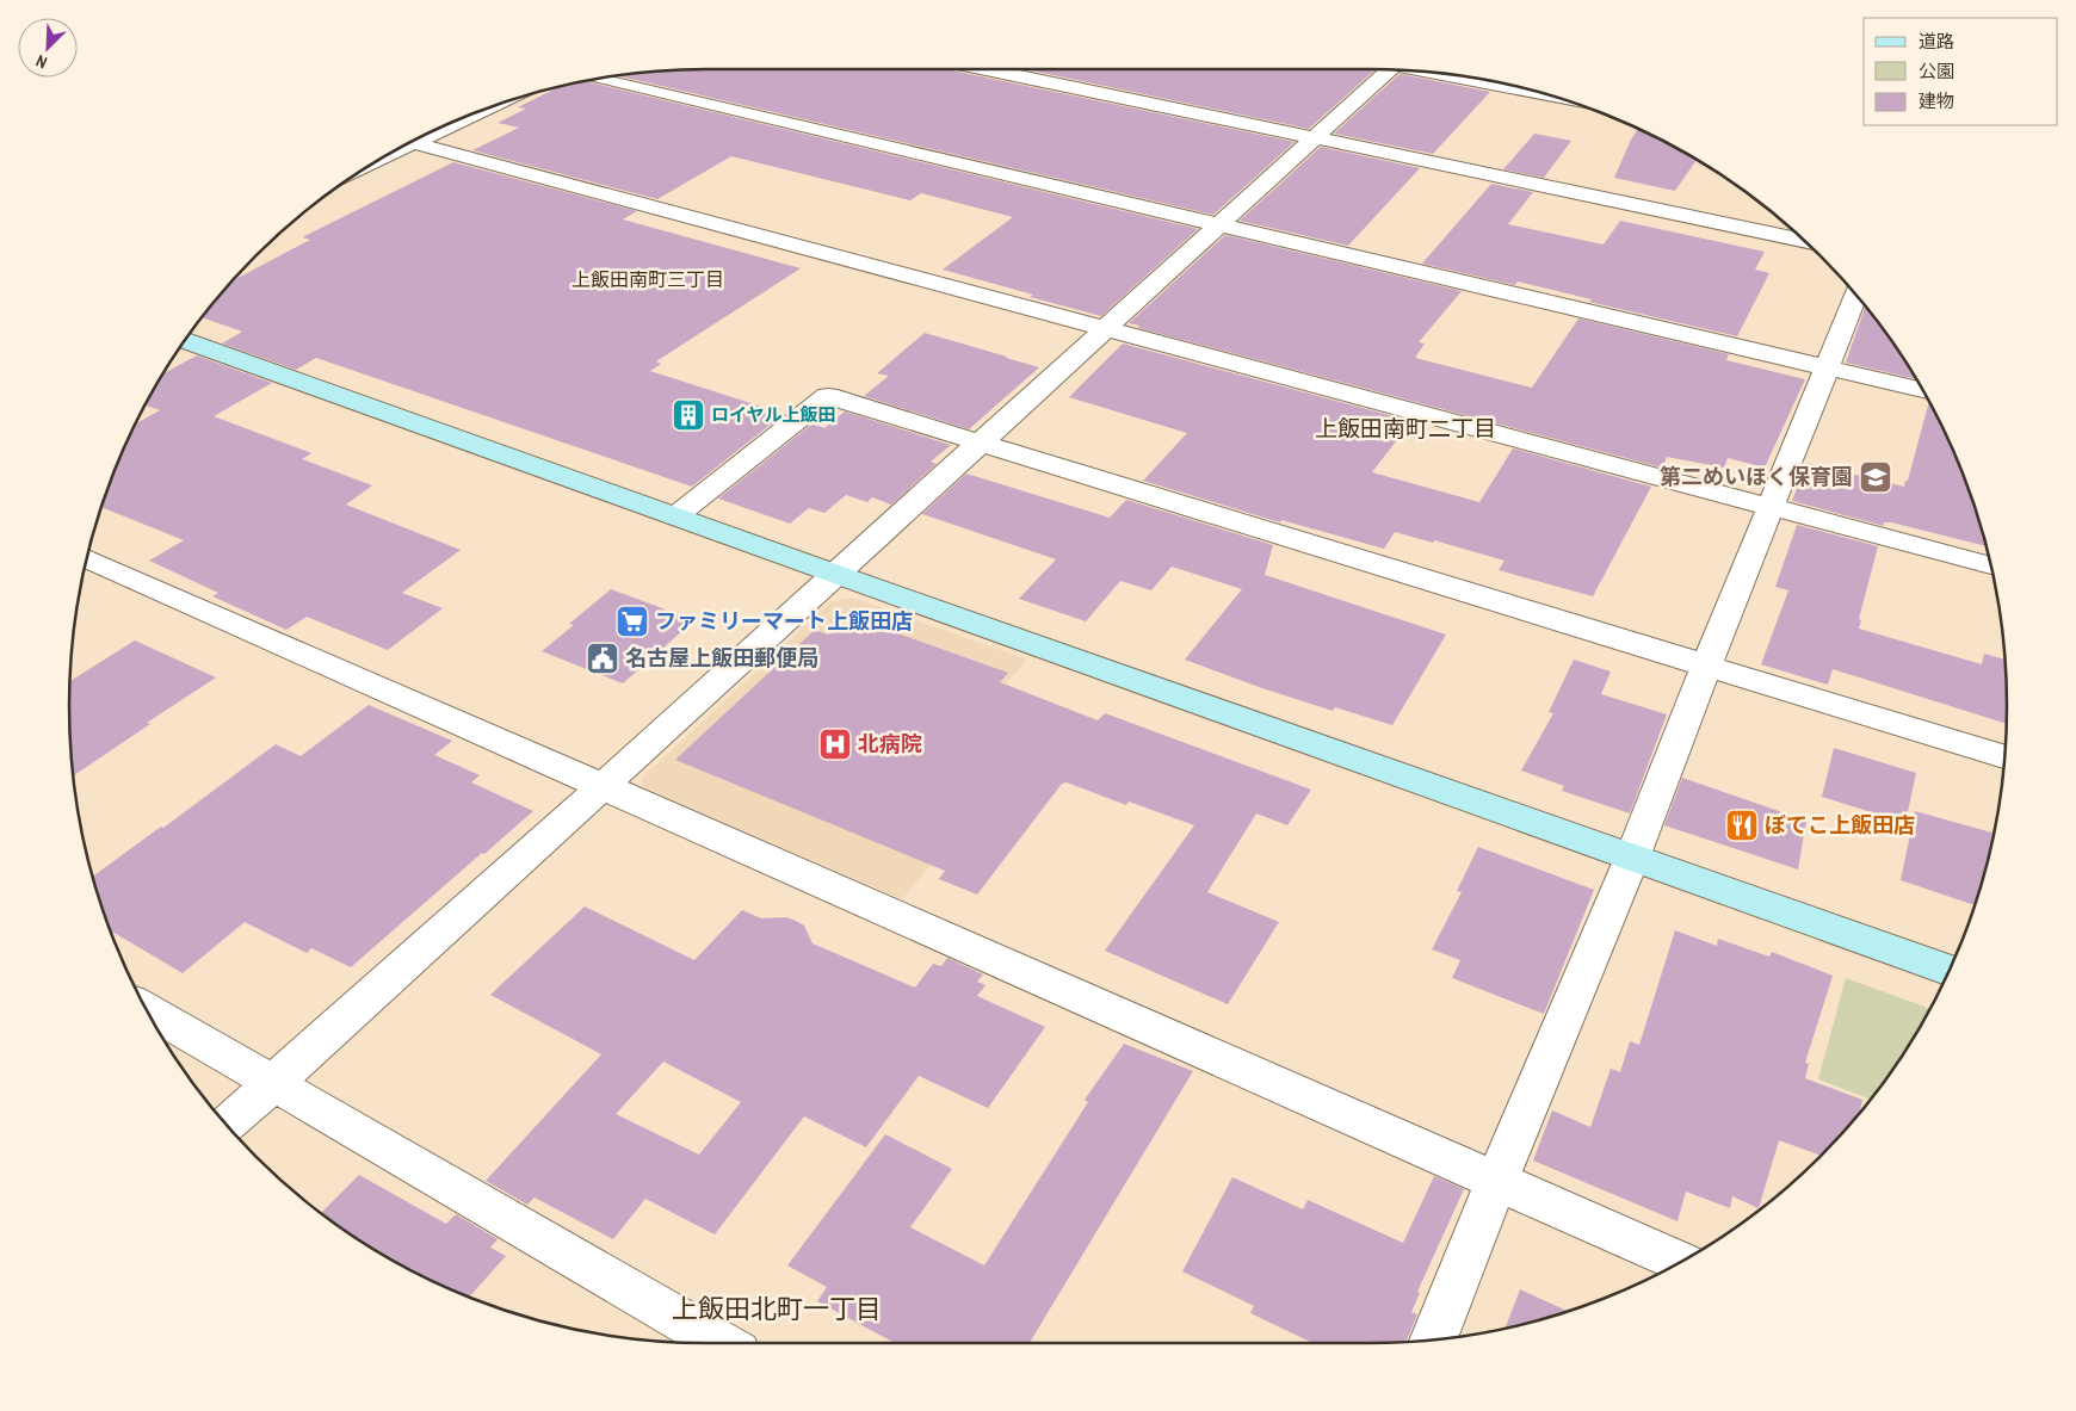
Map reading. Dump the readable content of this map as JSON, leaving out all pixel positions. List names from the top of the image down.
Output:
{
  "districts": ["上飯田南町三丁目", "上飯田南町二丁目", "上飯田北町一丁目"],
  "places": {
    "building": ["ロイヤル上飯田"],
    "school or university": ["第二めいほく保育園"],
    "supermarket": ["ファミリーマート上飯田店"],
    "public building": ["名古屋上飯田郵便局"],
    "hospital": ["北病院"],
    "restaurant": ["ぼてこ上飯田店"]
  },
  "legend": ["道路", "公園", "建物"],
  "north": "bottom left"
}
